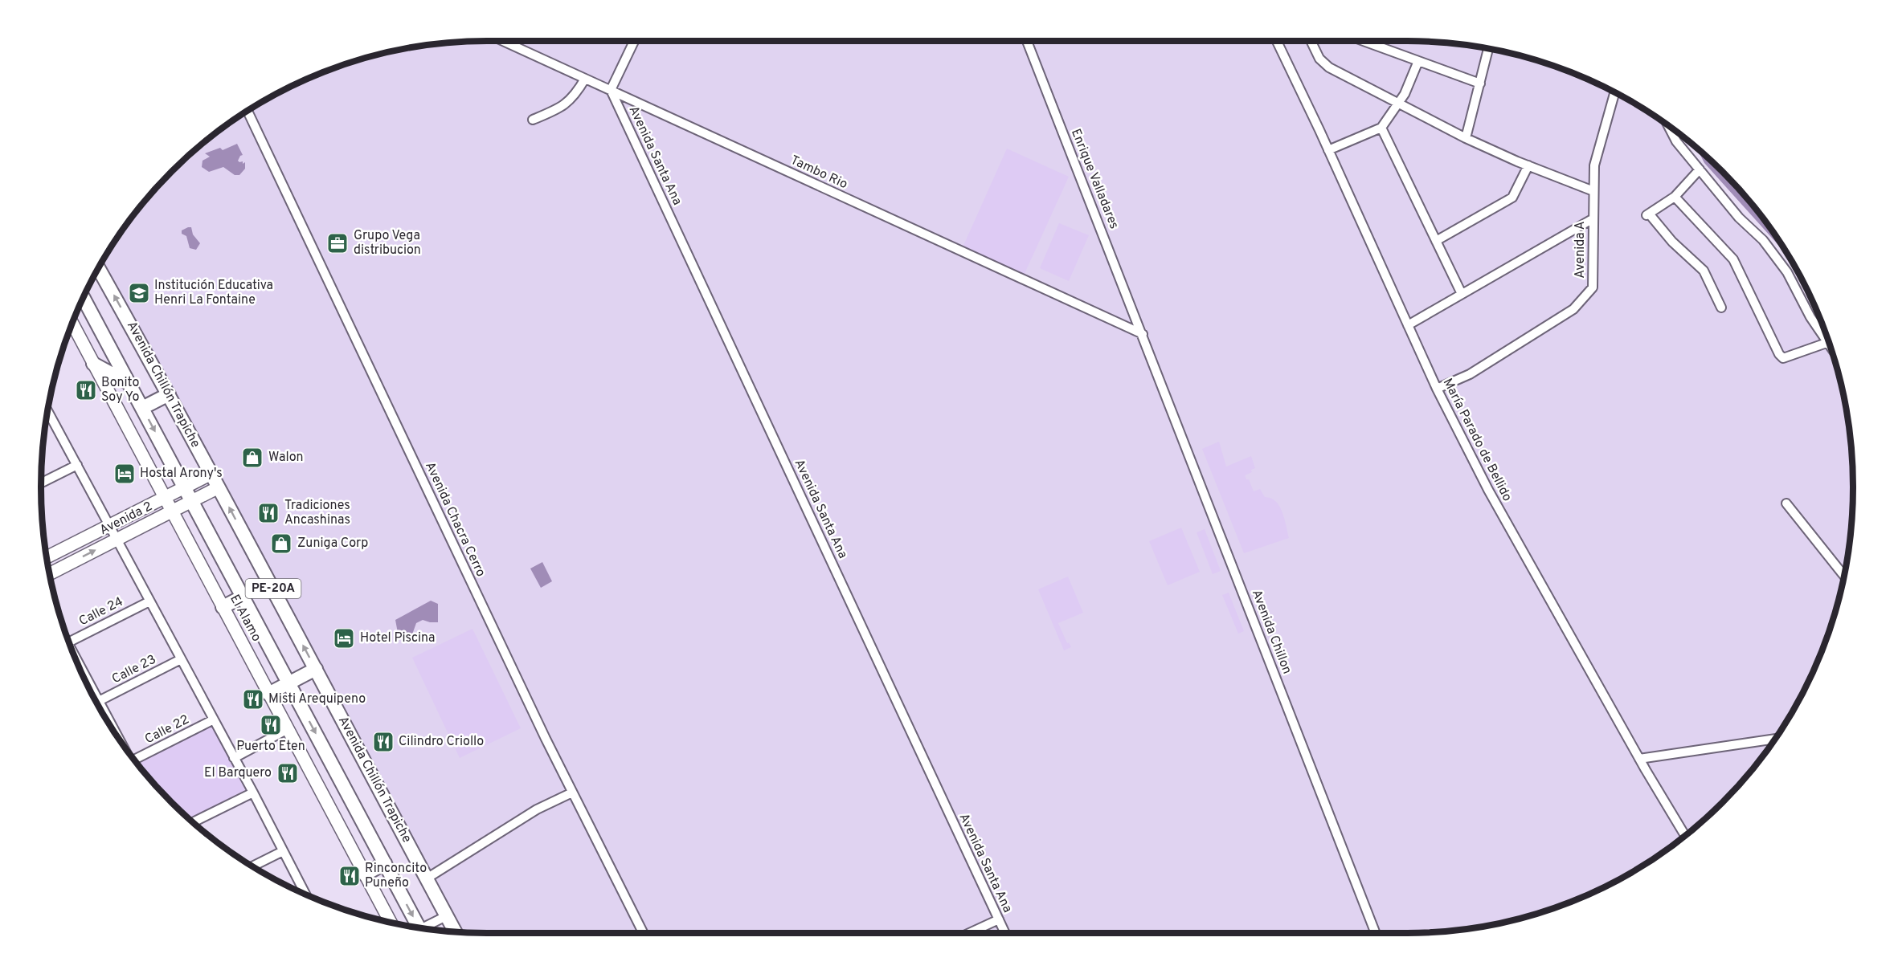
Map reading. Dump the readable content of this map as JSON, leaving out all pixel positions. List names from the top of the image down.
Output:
{
  "streets": {
    "main road": ["Avenida Chillón Trapiche", "PE-20A"],
    "street": [
      "Avenida Santa Ana",
      "Tambo Rio",
      "Enrique Valladares",
      "Avenida A",
      "María Parado de Bellido",
      "Avenida 2",
      "Avenida Chacra Cerro",
      "Calle 24",
      "El Alamo",
      "Avenida Chillon",
      "Calle 23",
      "Calle 22"
    ]
  },
  "crossings": [
    ["Avenida Santa Ana", "Tambo Rio"],
    ["Tambo Rio", "Enrique Valladares"],
    ["Tambo Rio", "Avenida Chillon"],
    ["Enrique Valladares", "Avenida Chillon"],
    ["Avenida A", "María Parado de Bellido"],
    ["Avenida Chillón Trapiche", "Avenida 2"],
    ["Avenida 2", "PE-20A"],
    ["Avenida 2", "El Alamo"]
  ],
  "places": {
    "office": ["Grupo Vega distribucion"],
    "school or university": ["Institución Educativa Henri La Fontaine"],
    "restaurant": [
      "Bonito Soy Yo",
      "Tradiciones Ancashinas",
      "Misti Arequipeno",
      "Puerto Eten",
      "Cilindro Criollo",
      "El Barquero",
      "Rinconcito Puneño"
    ],
    "shop": ["Walon", "Zuniga Corp"],
    "hotel": ["Hostal Arony's", "Hotel Piscina"]
  }
}
